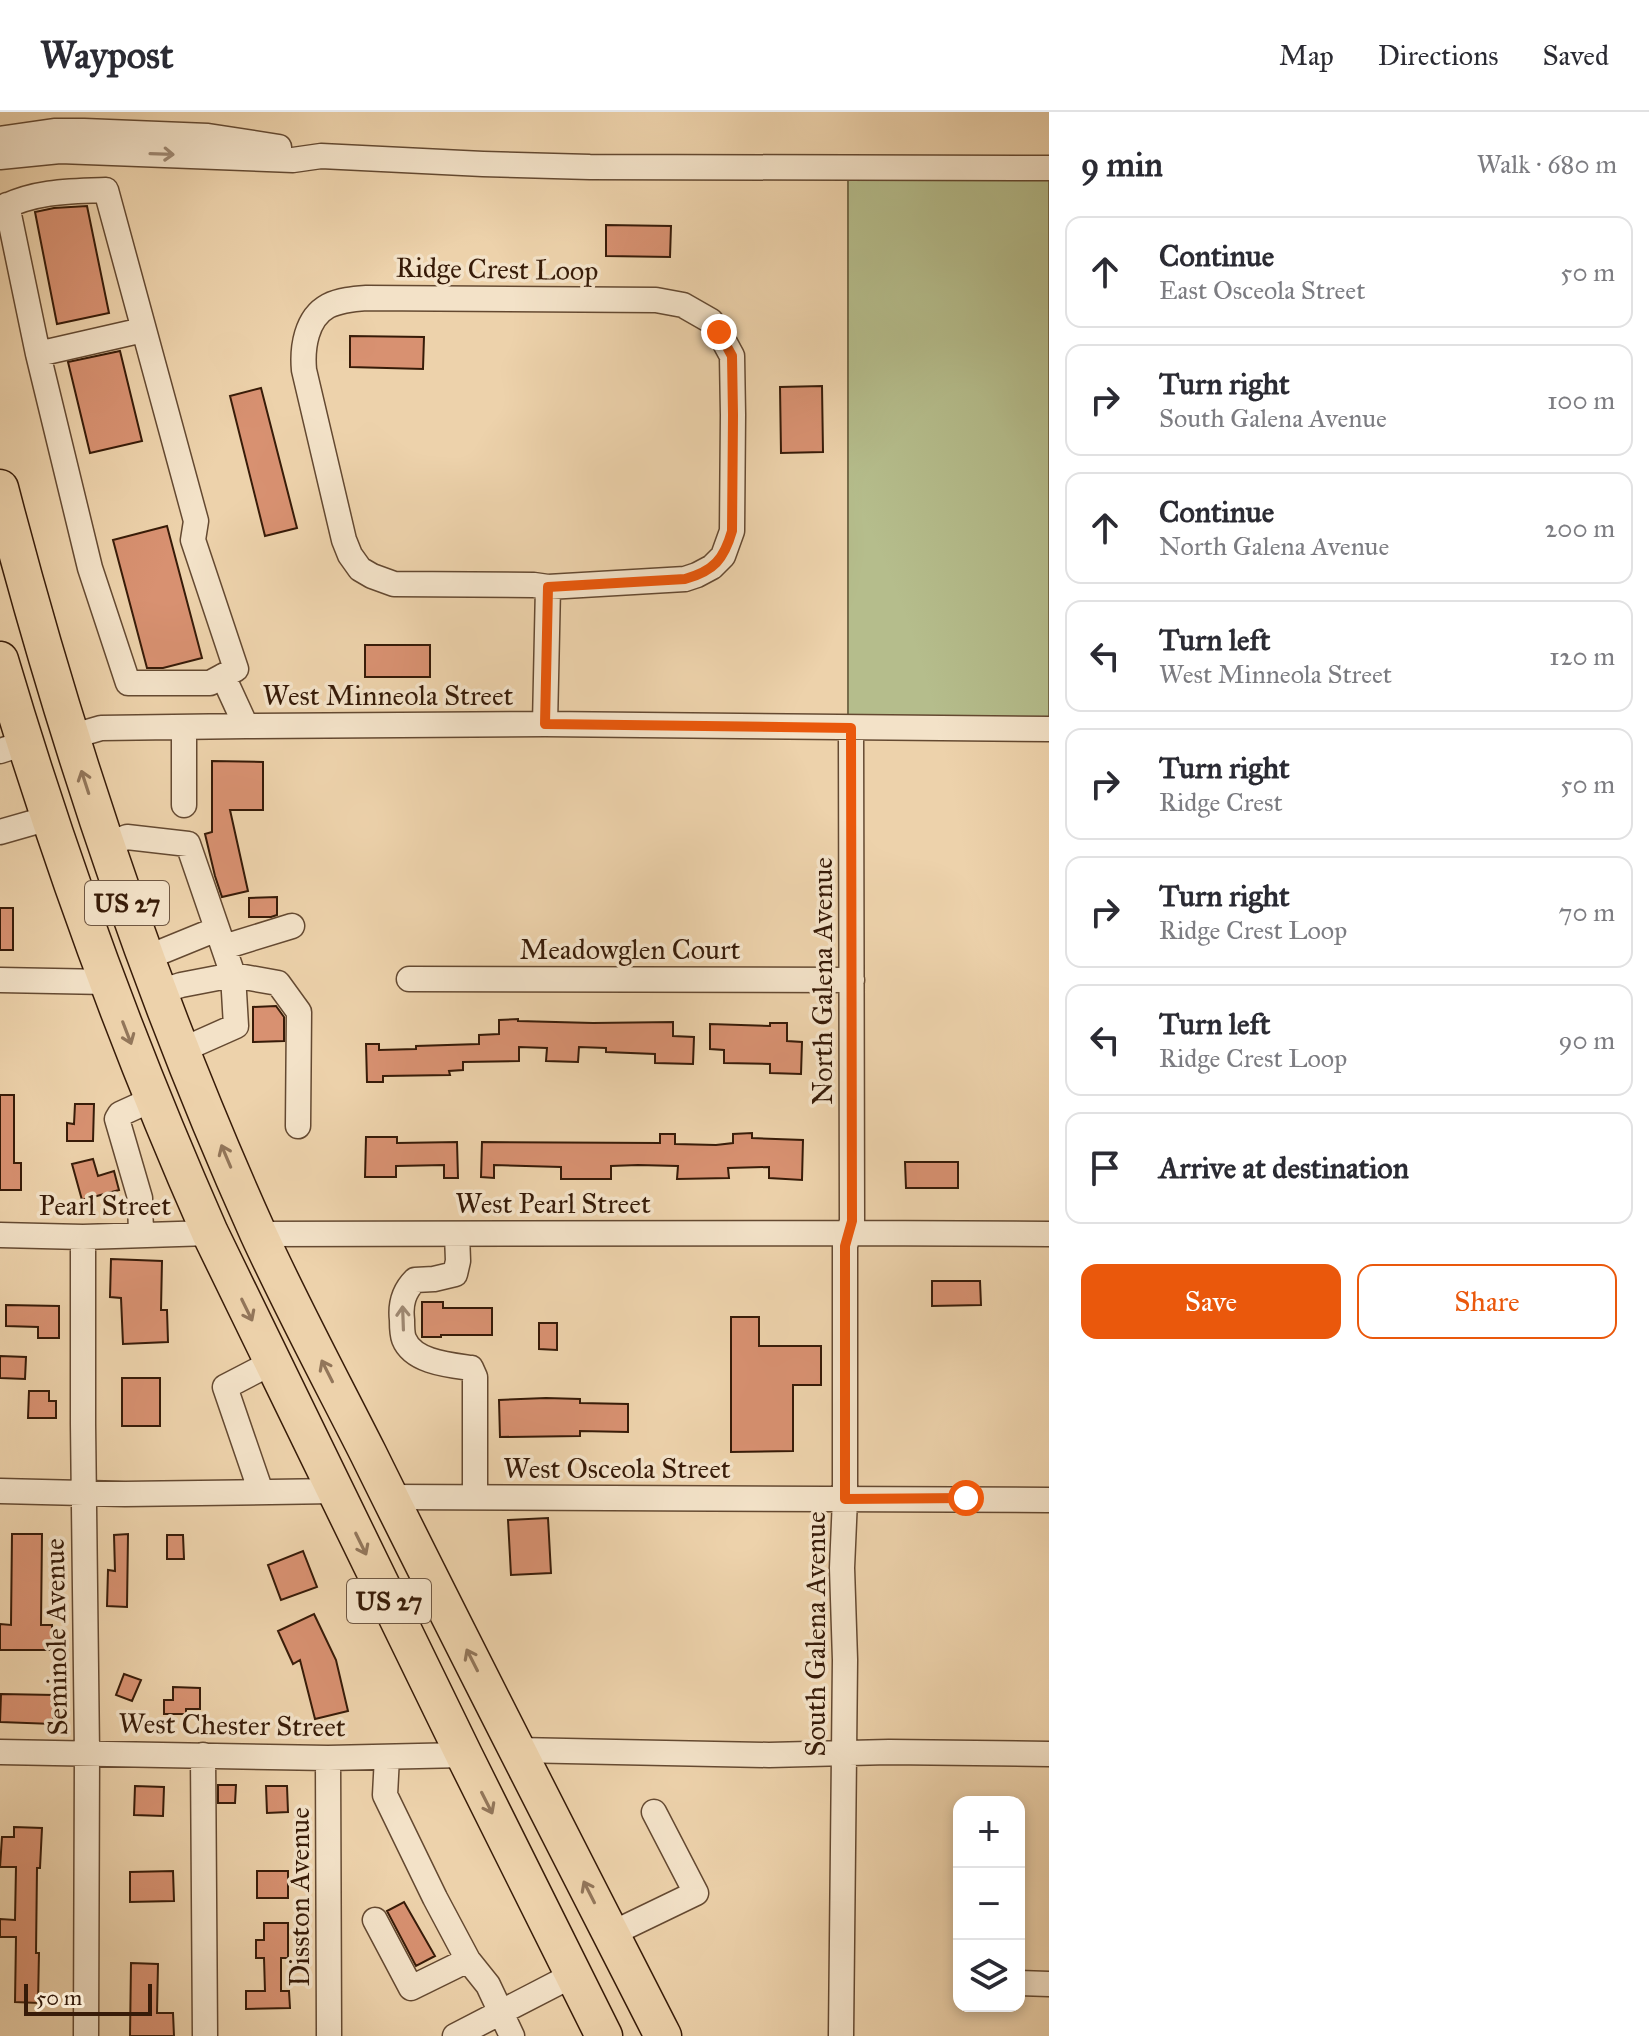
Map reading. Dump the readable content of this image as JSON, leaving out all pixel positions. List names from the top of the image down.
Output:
{
  "streets": {
    "highway": ["US 27"],
    "street": [
      "Ridge Crest Loop",
      "West Minneola Street",
      "Meadowglen Court",
      "North Galena Avenue",
      "West Pearl Street",
      "Pearl Street",
      "West Osceola Street",
      "South Galena Avenue",
      "Seminole Avenue",
      "West Chester Street",
      "Disston Avenue"
    ]
  },
  "crossings": [
    ["West Minneola Street", "US 27"],
    ["West Minneola Street", "North Galena Avenue"],
    ["US 27", "West Pearl Street"],
    ["US 27", "Pearl Street"],
    ["US 27", "West Osceola Street"],
    ["US 27", "West Chester Street"],
    ["Meadowglen Court", "North Galena Avenue"],
    ["North Galena Avenue", "West Pearl Street"],
    ["North Galena Avenue", "South Galena Avenue"],
    ["West Pearl Street", "South Galena Avenue"],
    ["Pearl Street", "Seminole Avenue"],
    ["West Osceola Street", "South Galena Avenue"],
    ["Seminole Avenue", "West Chester Street"],
    ["West Chester Street", "Disston Avenue"]
  ],
  "scale_bar": "50 m",
  "page": {
    "header": "Waypost",
    "nav": ["Map", "Directions", "Saved"],
    "heading": ["9 min", "Walk · 680 m"],
    "list": [
      ["Continue", "East Osceola Street", "50 m"],
      ["Turn right", "South Galena Avenue", "100 m"],
      ["Continue", "North Galena Avenue", "200 m"],
      ["Turn left", "West Minneola Street", "120 m"],
      ["Turn right", "Ridge Crest", "50 m"],
      ["Turn right", "Ridge Crest Loop", "70 m"],
      ["Turn left", "Ridge Crest Loop", "90 m"],
      "Arrive at destination"
    ],
    "buttons": ["Save", "Share"],
    "map_buttons": ["+", "−"],
    "scale": "50 m"
  }
}
